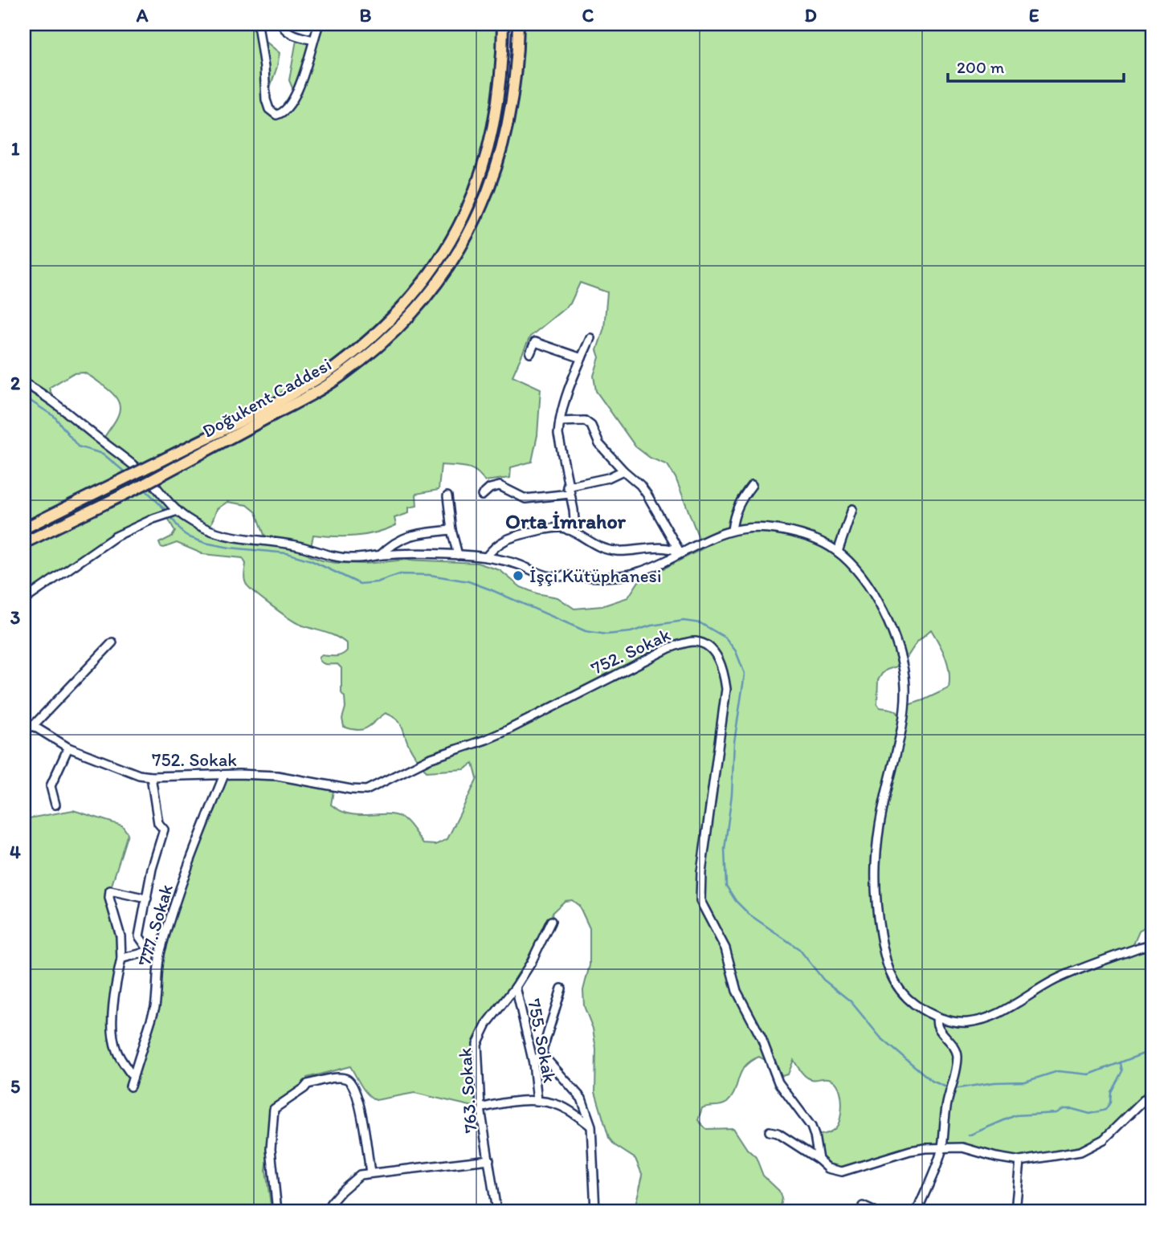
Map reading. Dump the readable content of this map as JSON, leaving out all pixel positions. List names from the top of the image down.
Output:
{
  "streets": {
    "main road": ["Doğukent Caddesi"],
    "street": [
      "752. Sokak",
      "777. Sokak",
      "755. Sokak",
      "763. Sokak"
    ]
  },
  "crossings": [
    ["752. Sokak", "777. Sokak"],
    ["755. Sokak", "763. Sokak"]
  ],
  "districts": ["Orta İmrahor"],
  "places": ["İşçi Kütüphanesi"],
  "scale_bar": "200 m",
  "grid": {
    "columns": [
      "A",
      "B",
      "C",
      "D",
      "E"
    ],
    "rows": [
      "1",
      "2",
      "3",
      "4",
      "5"
    ]
  }
}
